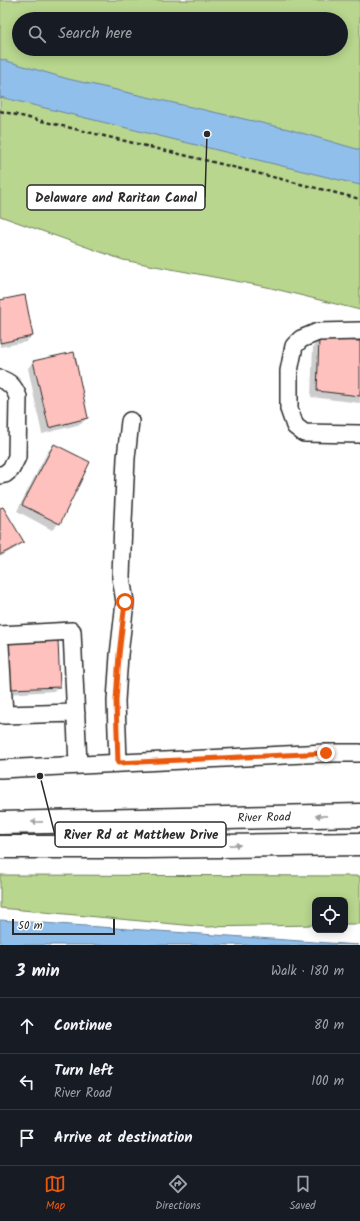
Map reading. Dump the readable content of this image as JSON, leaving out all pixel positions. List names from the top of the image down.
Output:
{
  "streets": {
    "highway": ["River Road"]
  },
  "places": ["Delaware and Raritan Canal", "River Rd at Matthew Drive"],
  "scale_bar": "50 m",
  "page": {
    "search": "Search here",
    "scale": "50 m",
    "heading": ["3 min", "Walk · 180 m"],
    "list": [
      ["Continue", "80 m"],
      ["Turn left", "River Road", "100 m"],
      "Arrive at destination"
    ],
    "nav": ["Map", "Directions", "Saved"]
  }
}
